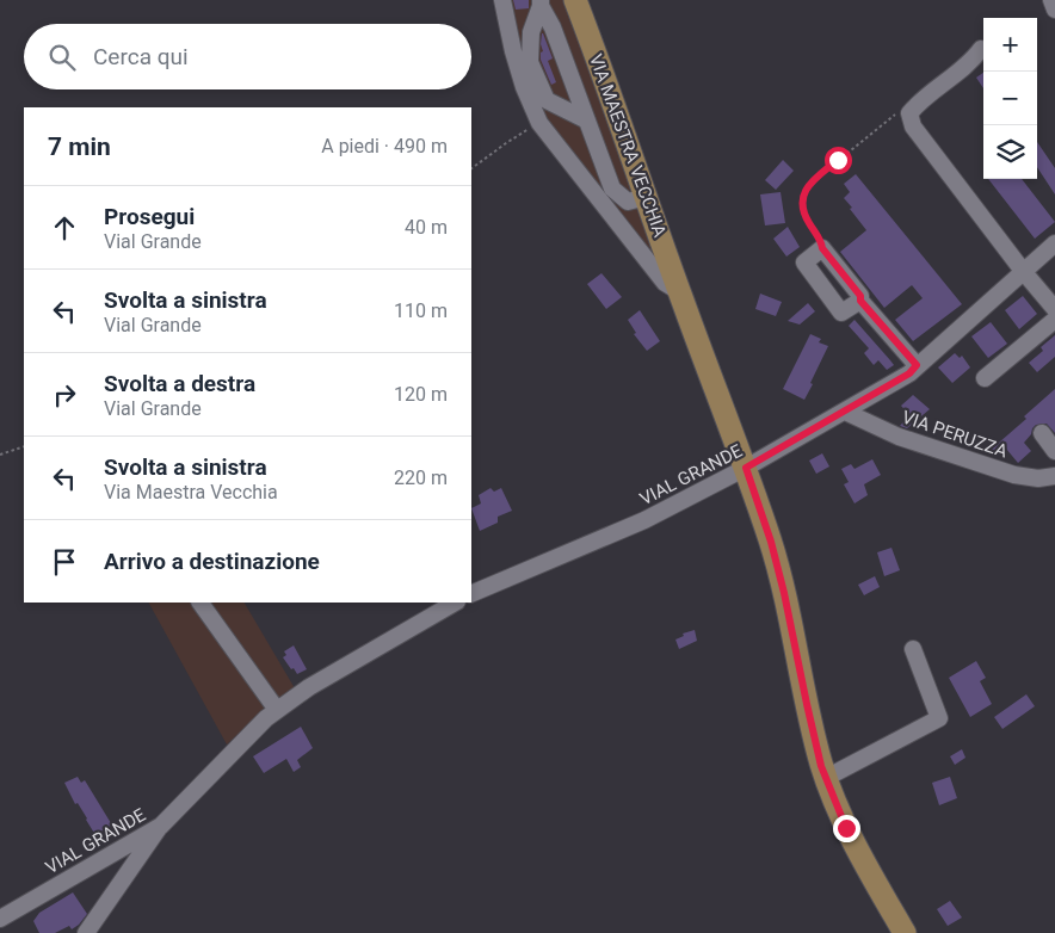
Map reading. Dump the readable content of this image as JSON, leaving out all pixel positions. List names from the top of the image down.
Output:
{
  "streets": {
    "main road": ["VIA MAESTRA VECCHIA"],
    "street": ["VIA PERUZZA", "VIAL GRANDE"]
  },
  "crossings": [
    ["VIA MAESTRA VECCHIA", "VIAL GRANDE"],
    ["VIA PERUZZA", "VIAL GRANDE"]
  ],
  "page": {
    "map_buttons": ["+", "−"],
    "search": "Cerca qui",
    "heading": ["7 min", "A piedi · 490 m"],
    "list": [
      ["Prosegui", "Vial Grande", "40 m"],
      ["Svolta a sinistra", "Vial Grande", "110 m"],
      ["Svolta a destra", "Vial Grande", "120 m"],
      ["Svolta a sinistra", "Via Maestra Vecchia", "220 m"],
      "Arrivo a destinazione"
    ]
  }
}
